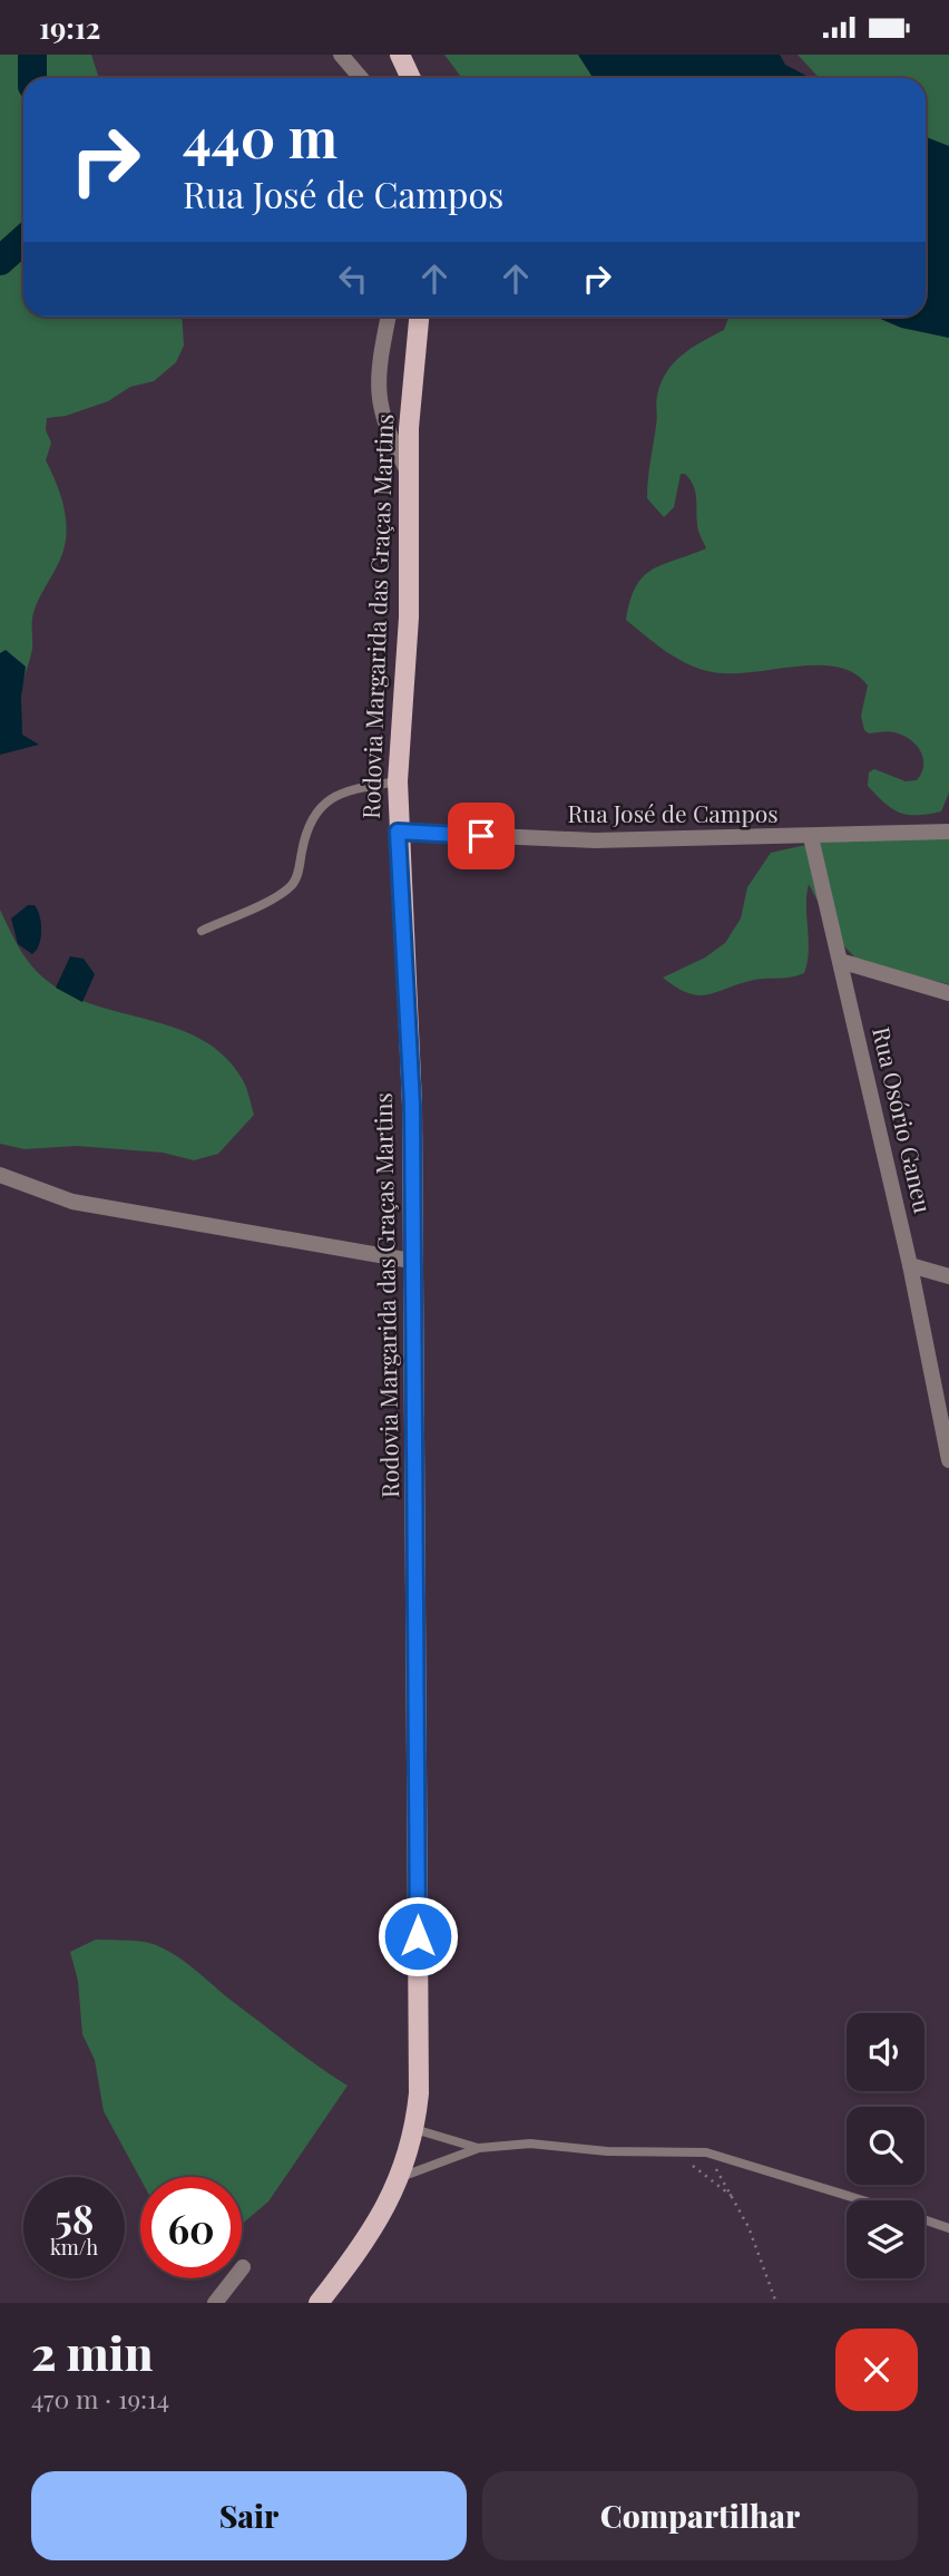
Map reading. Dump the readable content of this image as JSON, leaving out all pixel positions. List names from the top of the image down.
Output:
{
  "streets": {
    "main road": ["Rodovia Margarida das Graças Martins"],
    "street": ["Rua José de Campos", "Rua Osório Ganeu"]
  },
  "crossings": [
    ["Rodovia Margarida das Graças Martins", "Rua José de Campos"],
    ["Rua José de Campos", "Rua Osório Ganeu"]
  ],
  "page": {
    "status": "19:12",
    "turn": ["440 m", "Rua José de Campos"],
    "speed": "58 km/h",
    "limit": "60",
    "heading": ["2 min", "470 m · 19:14"],
    "buttons": ["Sair", "Compartilhar"]
  }
}
